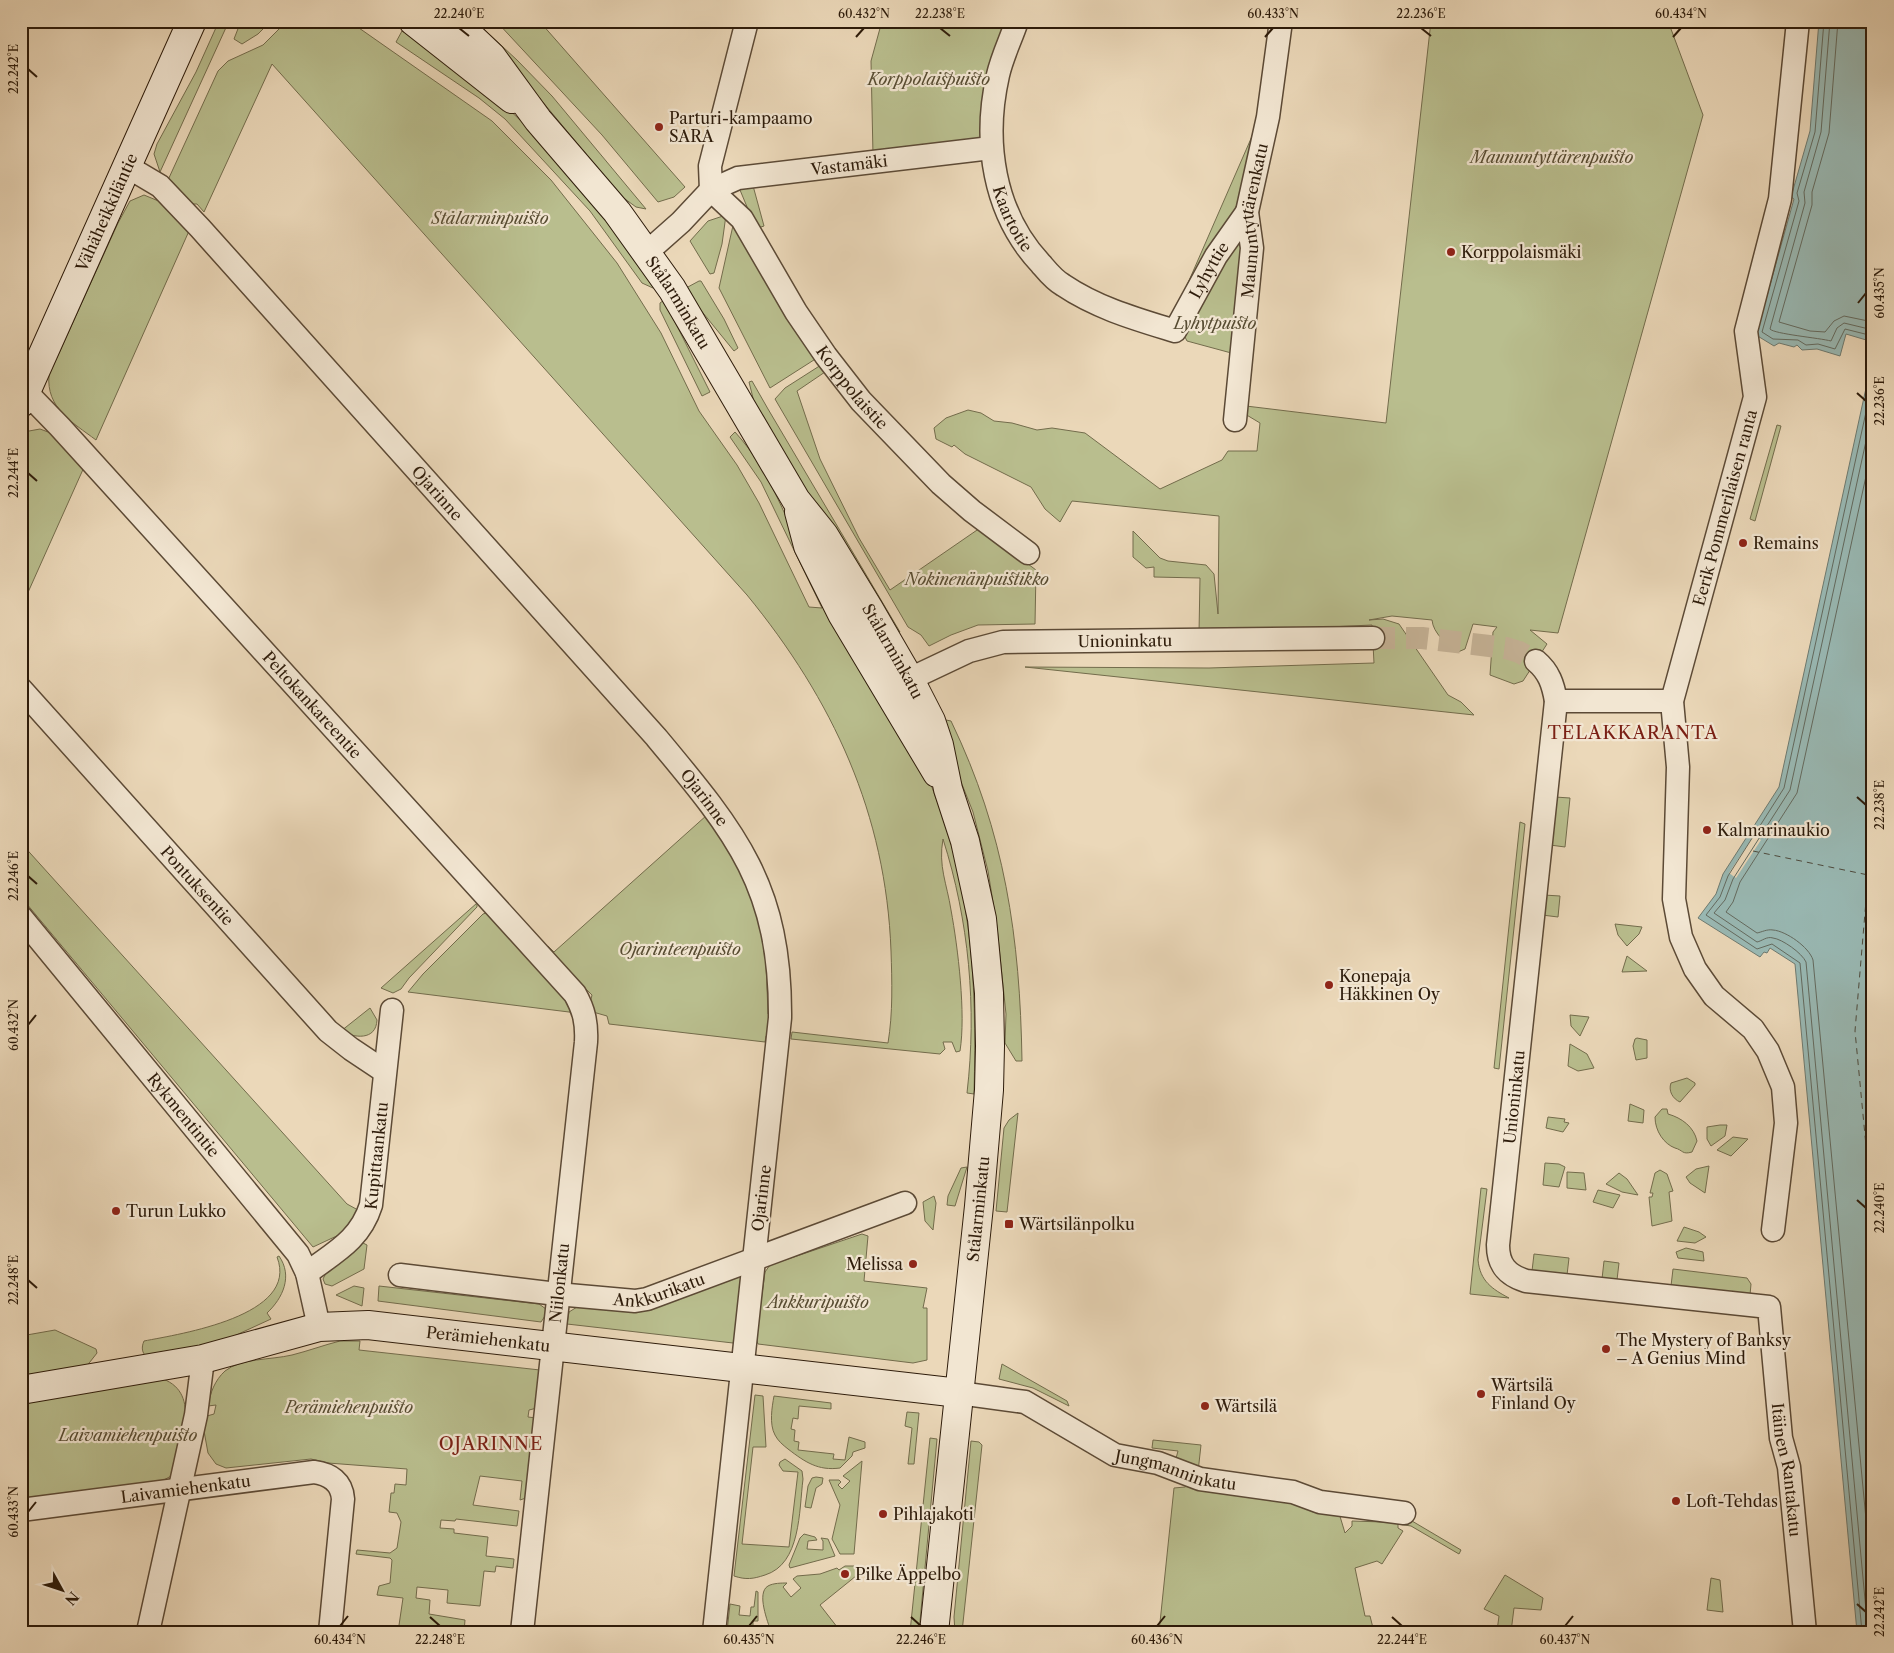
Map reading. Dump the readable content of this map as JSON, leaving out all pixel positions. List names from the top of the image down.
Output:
{
  "streets": {
    "main road": ["Vähäheikkiläntie", "Stålarminkatu", "Perämiehenkatu"],
    "street": [
      "Vastamäki",
      "Kaartotie",
      "Maununtyttärenkatu",
      "Lyhyttie",
      "Korppolaistie",
      "Ojarinne",
      "Eerik Pommerilaisen ranta",
      "Unioninkatu",
      "Peltokankareentie",
      "Pontuksentie",
      "Rykmentintie",
      "Kupittaankatu",
      "Niilonkatu",
      "Ankkurikatu",
      "Jungmanninkatu",
      "Itäinen Rantakatu",
      "Laivamiehenkatu"
    ]
  },
  "crossings": [
    ["Vastamäki", "Kaartotie"],
    ["Vastamäki", "Korppolaistie"],
    ["Vähäheikkiläntie", "Ojarinne"],
    ["Vähäheikkiläntie", "Peltokankareentie"],
    ["Kaartotie", "Lyhyttie"],
    ["Maununtyttärenkatu", "Lyhyttie"],
    ["Stålarminkatu", "Unioninkatu"],
    ["Stålarminkatu", "Perämiehenkatu"],
    ["Stålarminkatu", "Jungmanninkatu"],
    ["Ojarinne", "Ankkurikatu"],
    ["Ojarinne", "Perämiehenkatu"],
    ["Unioninkatu", "Itäinen Rantakatu"],
    ["Peltokankareentie", "Niilonkatu"],
    ["Pontuksentie", "Kupittaankatu"],
    ["Rykmentintie", "Kupittaankatu"],
    ["Rykmentintie", "Perämiehenkatu"],
    ["Niilonkatu", "Ankkurikatu"],
    ["Niilonkatu", "Perämiehenkatu"],
    ["Perämiehenkatu", "Jungmanninkatu"]
  ],
  "districts": ["TELAKKARANTA", "OJARINNE"],
  "parks": [
    "Korppolaispuisto",
    "Maununtyttärenpuisto",
    "Stålarminpuisto",
    "Lyhytpuisto",
    "Nokinenänpuistikko",
    "Ojarinteenpuisto",
    "Ankkuripuisto",
    "Perämiehenpuisto",
    "Laivamiehenpuisto"
  ],
  "places": {
    "other": [
      "Parturi-kampaamo SARA",
      "Korppolaismäki",
      "Remains",
      "Kalmarinaukio",
      "Konepaja Häkkinen Oy",
      "Turun Lukko",
      "Melissa",
      "The Mystery of Banksy – A Genius Mind",
      "Wärtsilä Finland Oy",
      "Wärtsilä",
      "Loft-Tehdas",
      "Pihlajakoti",
      "Pilke Äppelbo"
    ],
    "transit": ["Wärtsilänpolku"]
  },
  "north": "bottom right",
  "coordinates": [
    "22.240°E",
    "60.432°N",
    "22.238°E",
    "60.433°N",
    "22.236°E",
    "60.434°N",
    "22.242°E",
    "60.435°N",
    "22.244°E",
    "22.246°E",
    "22.248°E",
    "60.436°N",
    "60.437°N"
  ]
}
